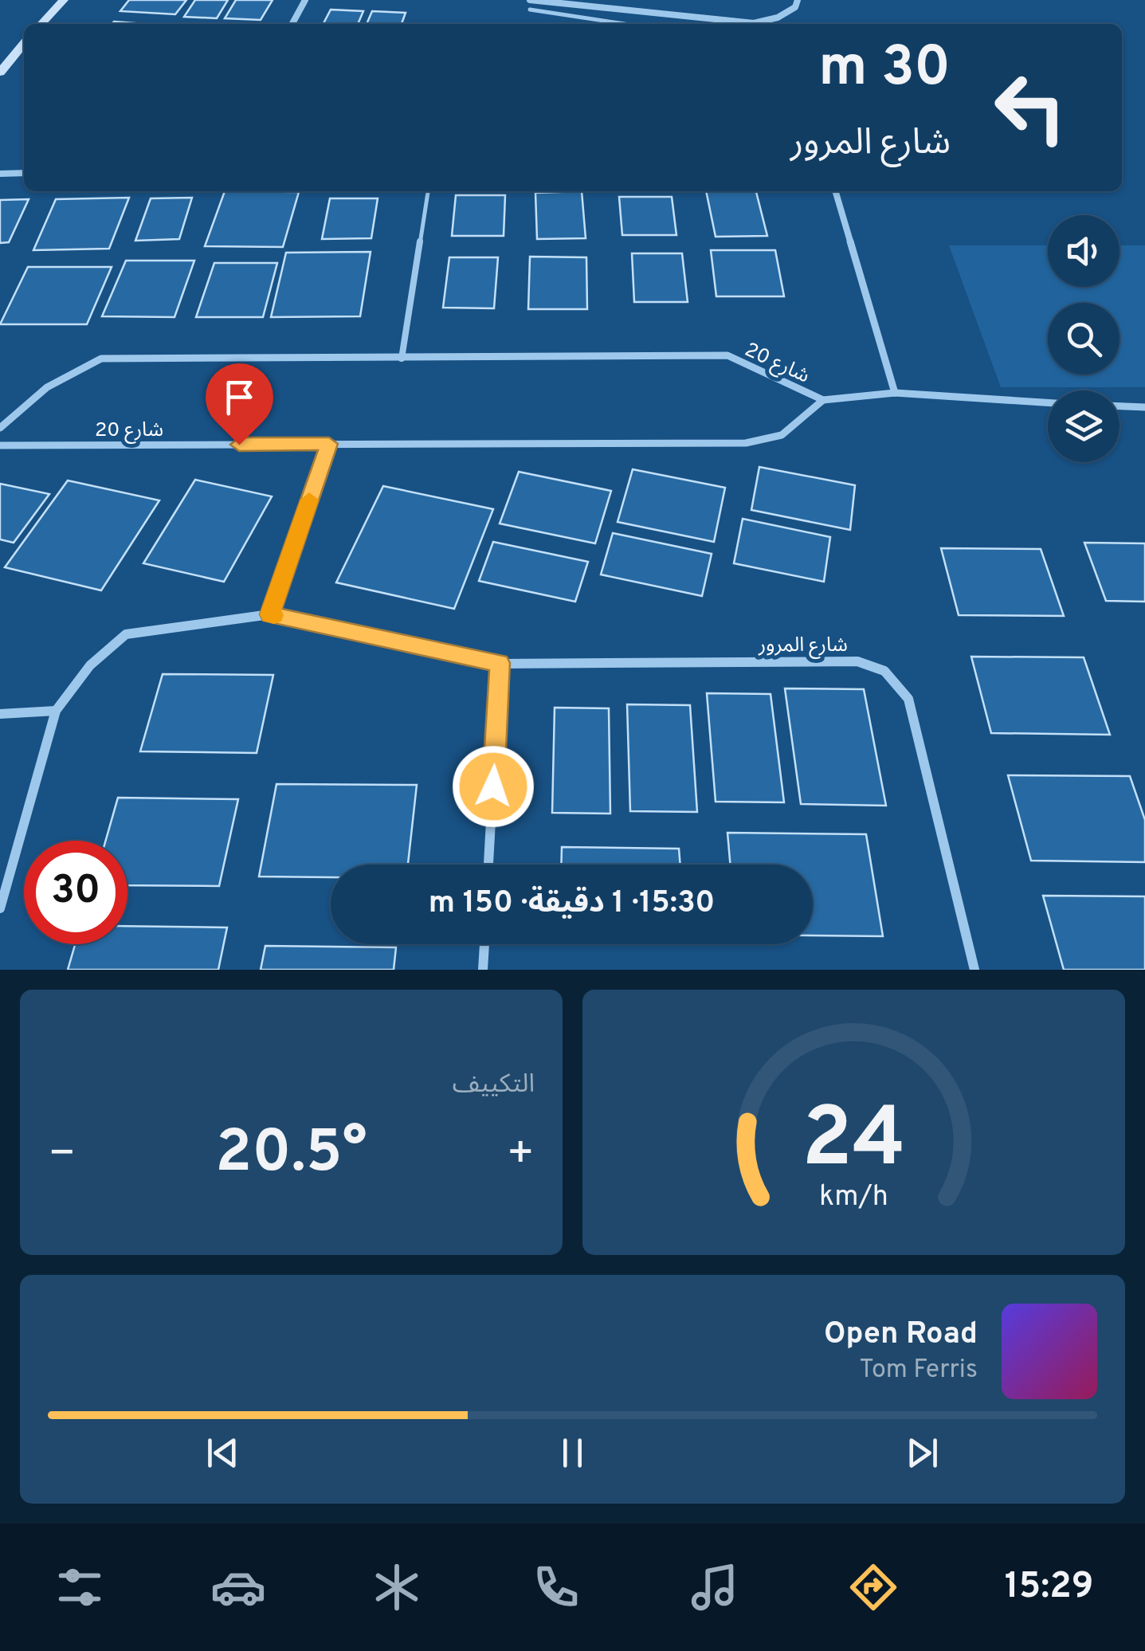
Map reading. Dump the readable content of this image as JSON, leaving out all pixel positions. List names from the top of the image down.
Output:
{
  "streets": {
    "street": ["شارع 20", "شارع المرور"]
  },
  "page": {
    "turn": ["30 m", "شارع المرور"],
    "limit": "30",
    "trip": "15:30 · 1 دقيقة · 150 m",
    "tile": "التكييف",
    "heat": ["−", "20.5°", "+"],
    "song": ["Open Road", "Tom Ferris"],
    "tabs": "15:29",
    "gauge": ["24", "km/h"]
  }
}
